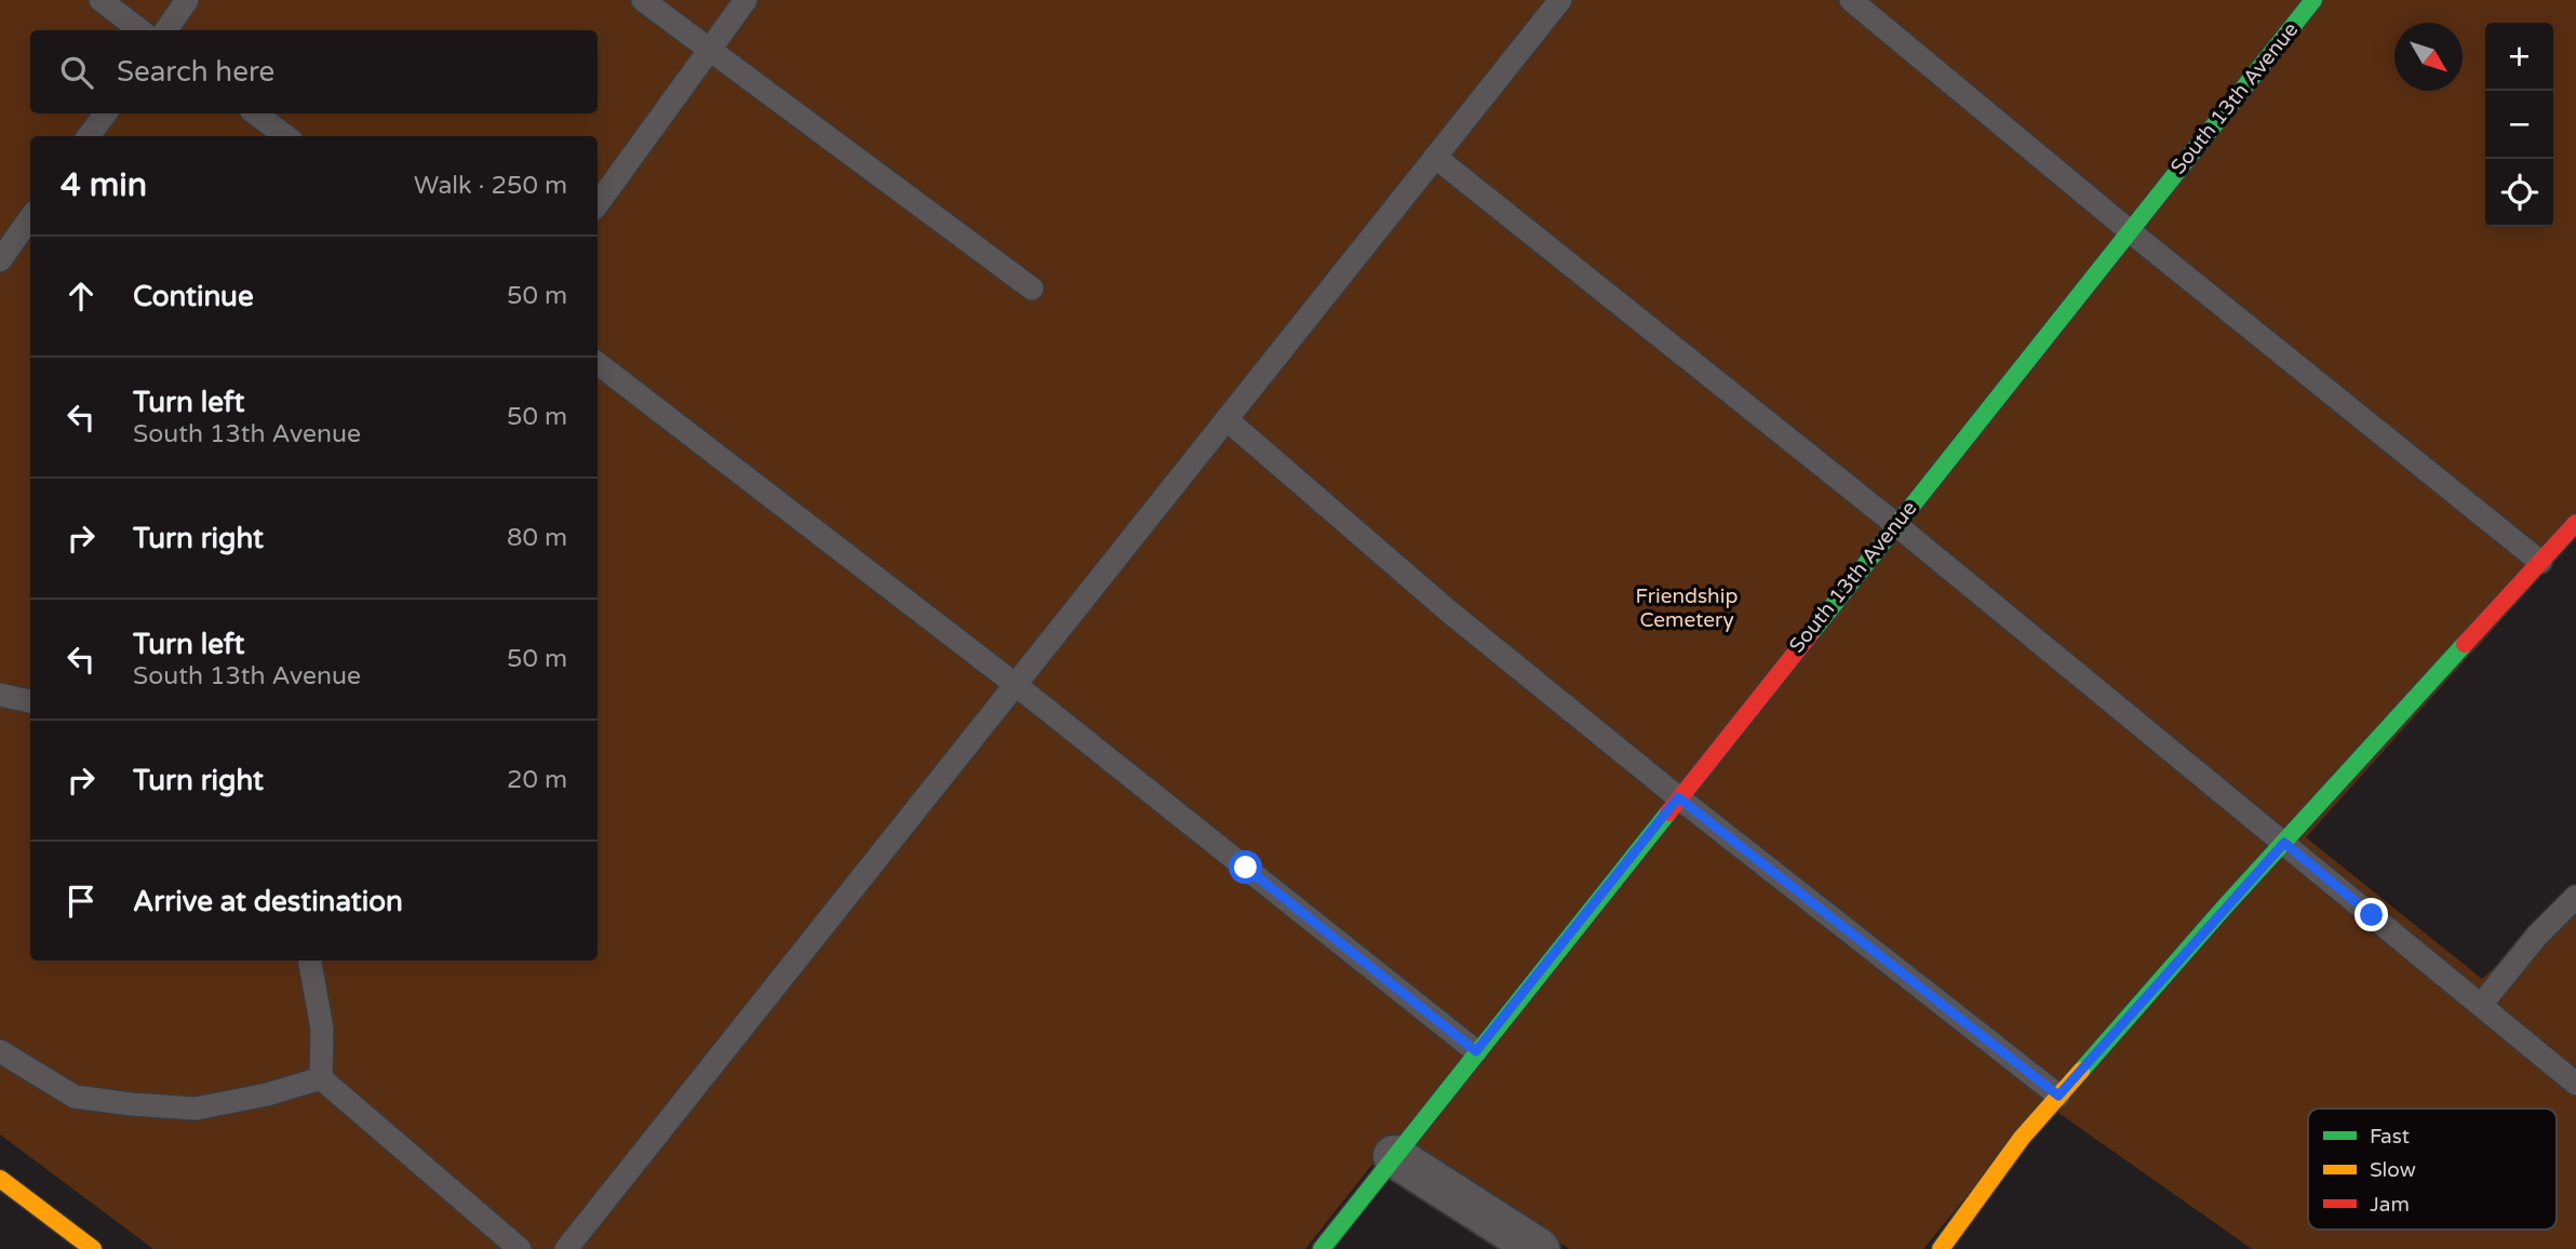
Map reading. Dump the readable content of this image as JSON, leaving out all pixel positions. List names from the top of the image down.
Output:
{
  "streets": {
    "street": ["South 13th Avenue"]
  },
  "parks": ["Friendship Cemetery"],
  "legend": ["Fast", "Slow", "Jam"],
  "north": "bottom right",
  "page": {
    "map_buttons": ["+", "−"],
    "search": "Search here",
    "heading": ["4 min", "Walk · 250 m"],
    "list": [
      ["Continue", "50 m"],
      ["Turn left", "South 13th Avenue", "50 m"],
      ["Turn right", "80 m"],
      ["Turn left", "South 13th Avenue", "50 m"],
      ["Turn right", "20 m"],
      "Arrive at destination"
    ]
  }
}
